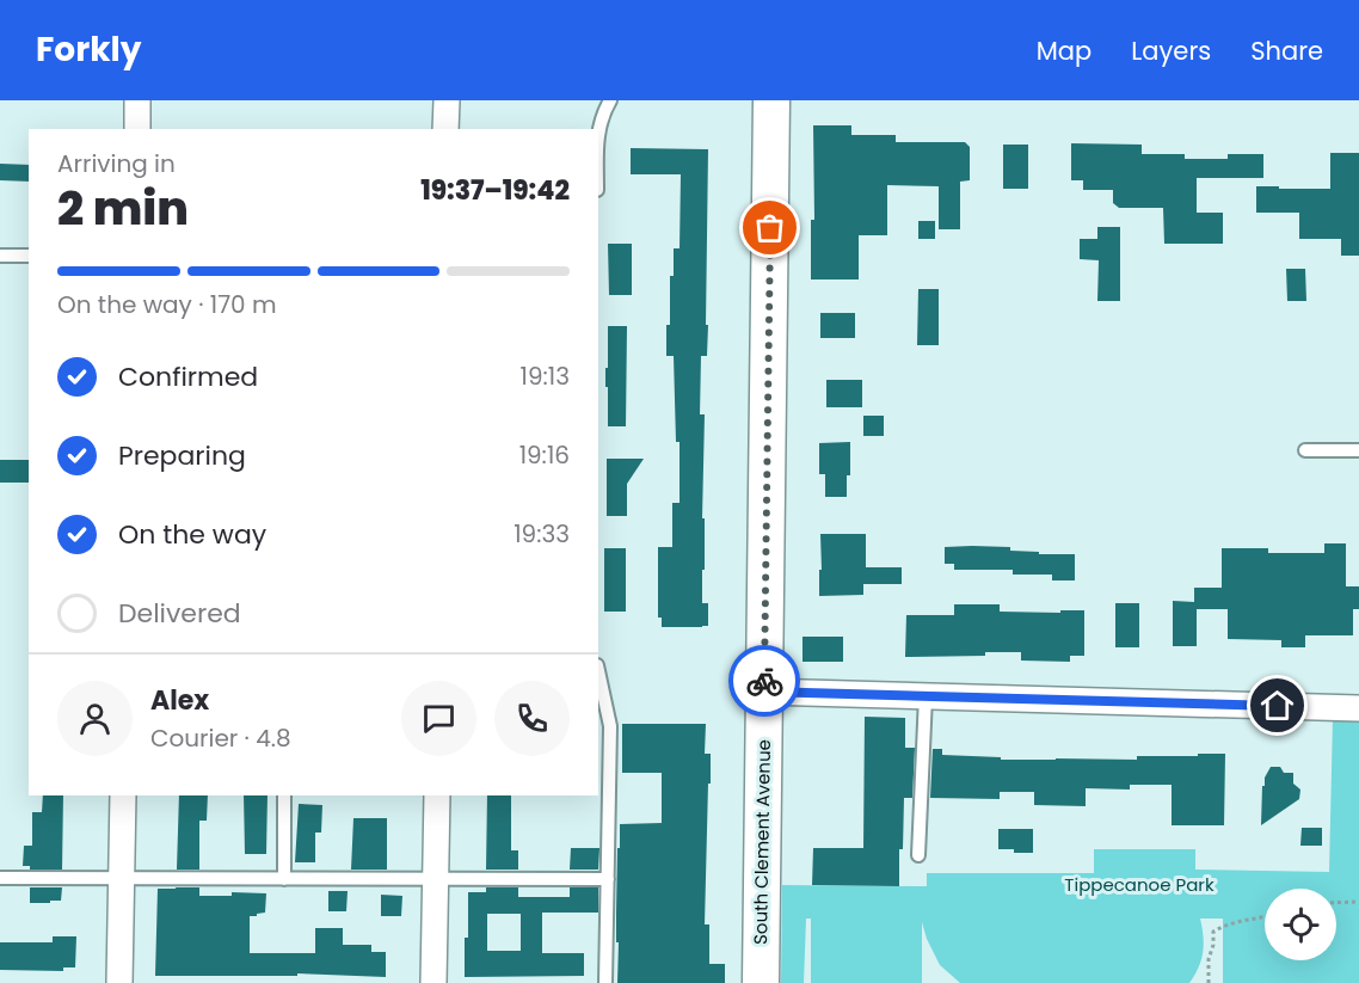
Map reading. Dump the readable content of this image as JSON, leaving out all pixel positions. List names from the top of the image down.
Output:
{
  "streets": {
    "street": ["South Clement Avenue"]
  },
  "parks": ["Tippecanoe Park"],
  "page": {
    "header": "Forkly",
    "nav": ["Map", "Layers", "Share"],
    "heading": ["2 min", "Arriving in", "19:37–19:42"],
    "panel": ["Alex", "Courier · 4.8"],
    "bar": "On the way · 170 m",
    "list": [
      ["Confirmed", "19:13"],
      ["Preparing", "19:16"],
      ["On the way", "19:33"],
      "Delivered"
    ]
  }
}
